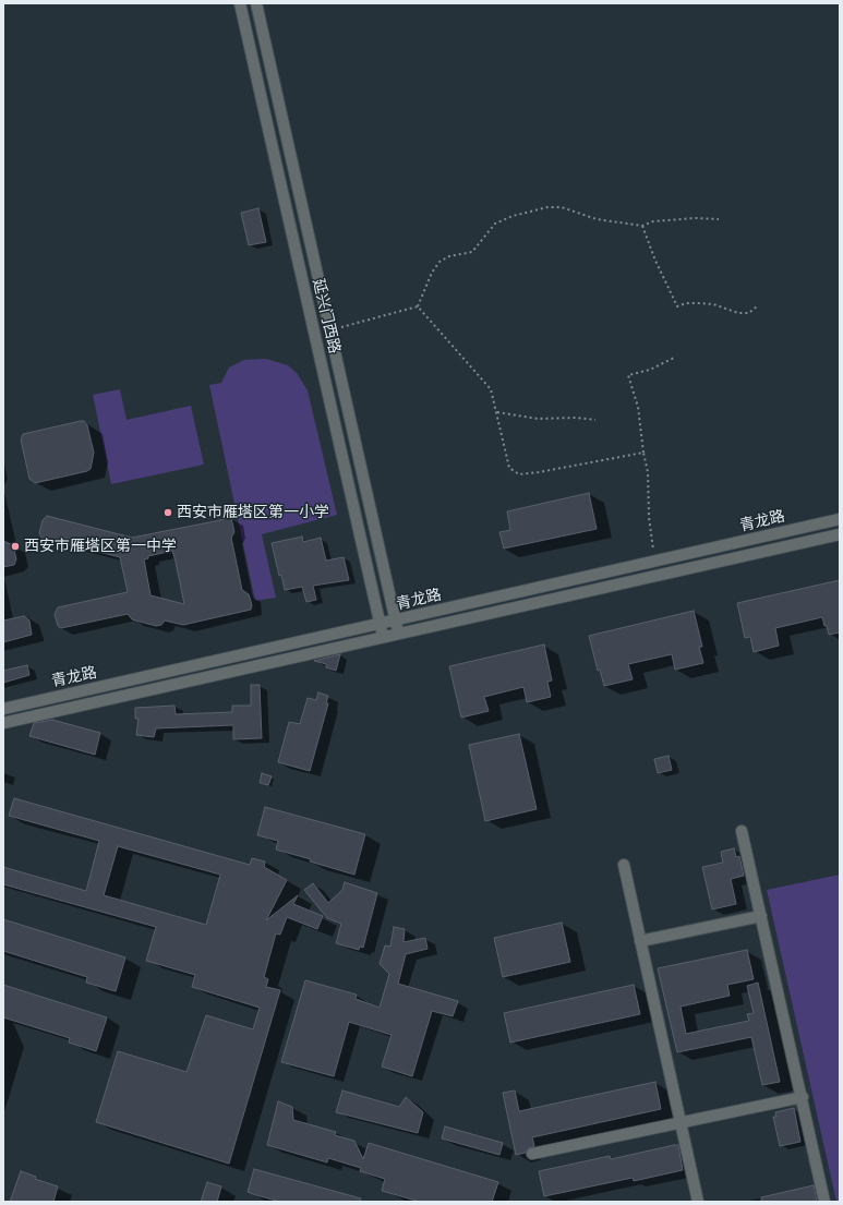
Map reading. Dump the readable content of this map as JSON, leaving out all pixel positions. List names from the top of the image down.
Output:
{
  "streets": {
    "street": ["延兴门西路", "青龙路"]
  },
  "crossings": [
    ["延兴门西路", "青龙路"]
  ],
  "places": ["西安市雁塔区第一小学", "西安市雁塔区第一中学"]
}
